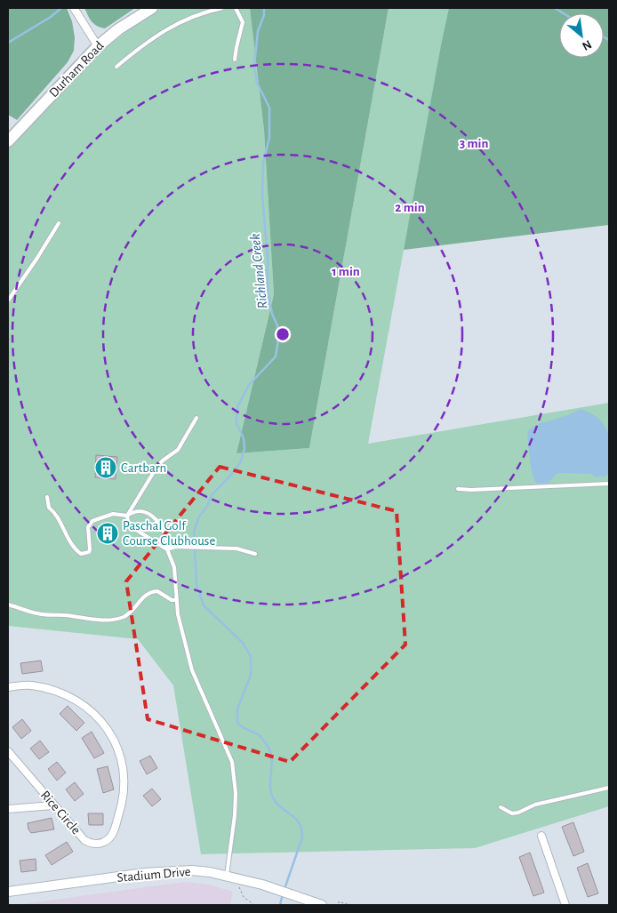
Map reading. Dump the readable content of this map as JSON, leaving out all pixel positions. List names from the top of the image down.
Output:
{
  "streets": {
    "main road": ["Durham Road"],
    "street": ["Rice Circle", "Stadium Drive"]
  },
  "water": ["Richland Creek"],
  "places": {
    "building": ["Cartbarn", "Paschal Golf Course Clubhouse"]
  },
  "north": "bottom right",
  "rings": ["3 min", "2 min", "1 min"]
}
